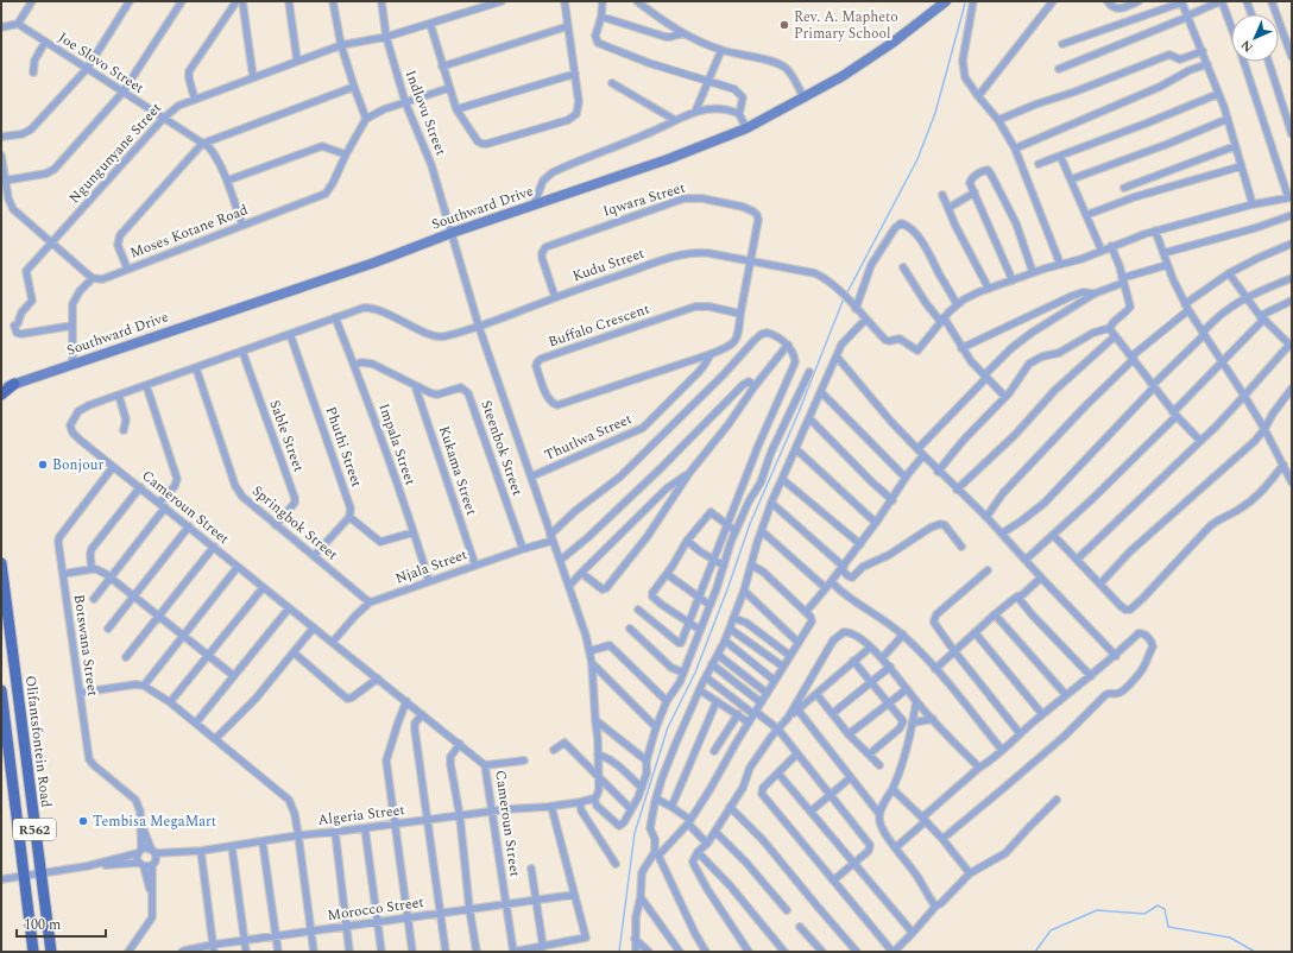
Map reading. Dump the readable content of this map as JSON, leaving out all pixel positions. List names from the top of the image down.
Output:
{
  "streets": {
    "main road": ["Southward Drive", "Olifantsfontein Road", "R562"],
    "street": [
      "Joe Slovo Street",
      "Indlovu Street",
      "Ngungunyane Street",
      "Iqwara Street",
      "Moses Kotane Road",
      "Kudu Street",
      "Buffalo Crescent",
      "Sable Street",
      "Thutlwa Street",
      "Impala Street",
      "Phuthi Street",
      "Steenbok Street",
      "Kukama Street",
      "Cameroun Street",
      "Springbok Street",
      "Njala Street",
      "Botswana Street",
      "Algeria Street",
      "Morocco Street"
    ]
  },
  "crossings": [
    ["Joe Slovo Street", "Ngungunyane Street"],
    ["Joe Slovo Street", "Moses Kotane Road"],
    ["Indlovu Street", "Ngungunyane Street"],
    ["Indlovu Street", "Southward Drive"],
    ["Indlovu Street", "Kudu Street"],
    ["Indlovu Street", "Thutlwa Street"],
    ["Indlovu Street", "Cameroun Street"],
    ["Indlovu Street", "Njala Street"],
    ["Indlovu Street", "Algeria Street"],
    ["Iqwara Street", "Kudu Street"],
    ["Kudu Street", "Cameroun Street"],
    ["Buffalo Crescent", "Thutlwa Street"],
    ["Sable Street", "Cameroun Street"],
    ["Sable Street", "Springbok Street"],
    ["Impala Street", "Steenbok Street"],
    ["Impala Street", "Cameroun Street"],
    ["Impala Street", "Njala Street"],
    ["Phuthi Street", "Cameroun Street"],
    ["Steenbok Street", "Kukama Street"],
    ["Steenbok Street", "Njala Street"],
    ["Kukama Street", "Njala Street"],
    ["Cameroun Street", "Springbok Street"],
    ["Cameroun Street", "Njala Street"],
    ["Cameroun Street", "Botswana Street"],
    ["Cameroun Street", "Algeria Street"],
    ["Cameroun Street", "Morocco Street"],
    ["Springbok Street", "Njala Street"],
    ["Botswana Street", "Algeria Street"],
    ["Olifantsfontein Road", "Algeria Street"]
  ],
  "places": ["Rev. A. Mapheto Primary School", "Bonjour", "Tembisa MegaMart"],
  "scale_bar": "100 m",
  "north": "bottom left"
}
